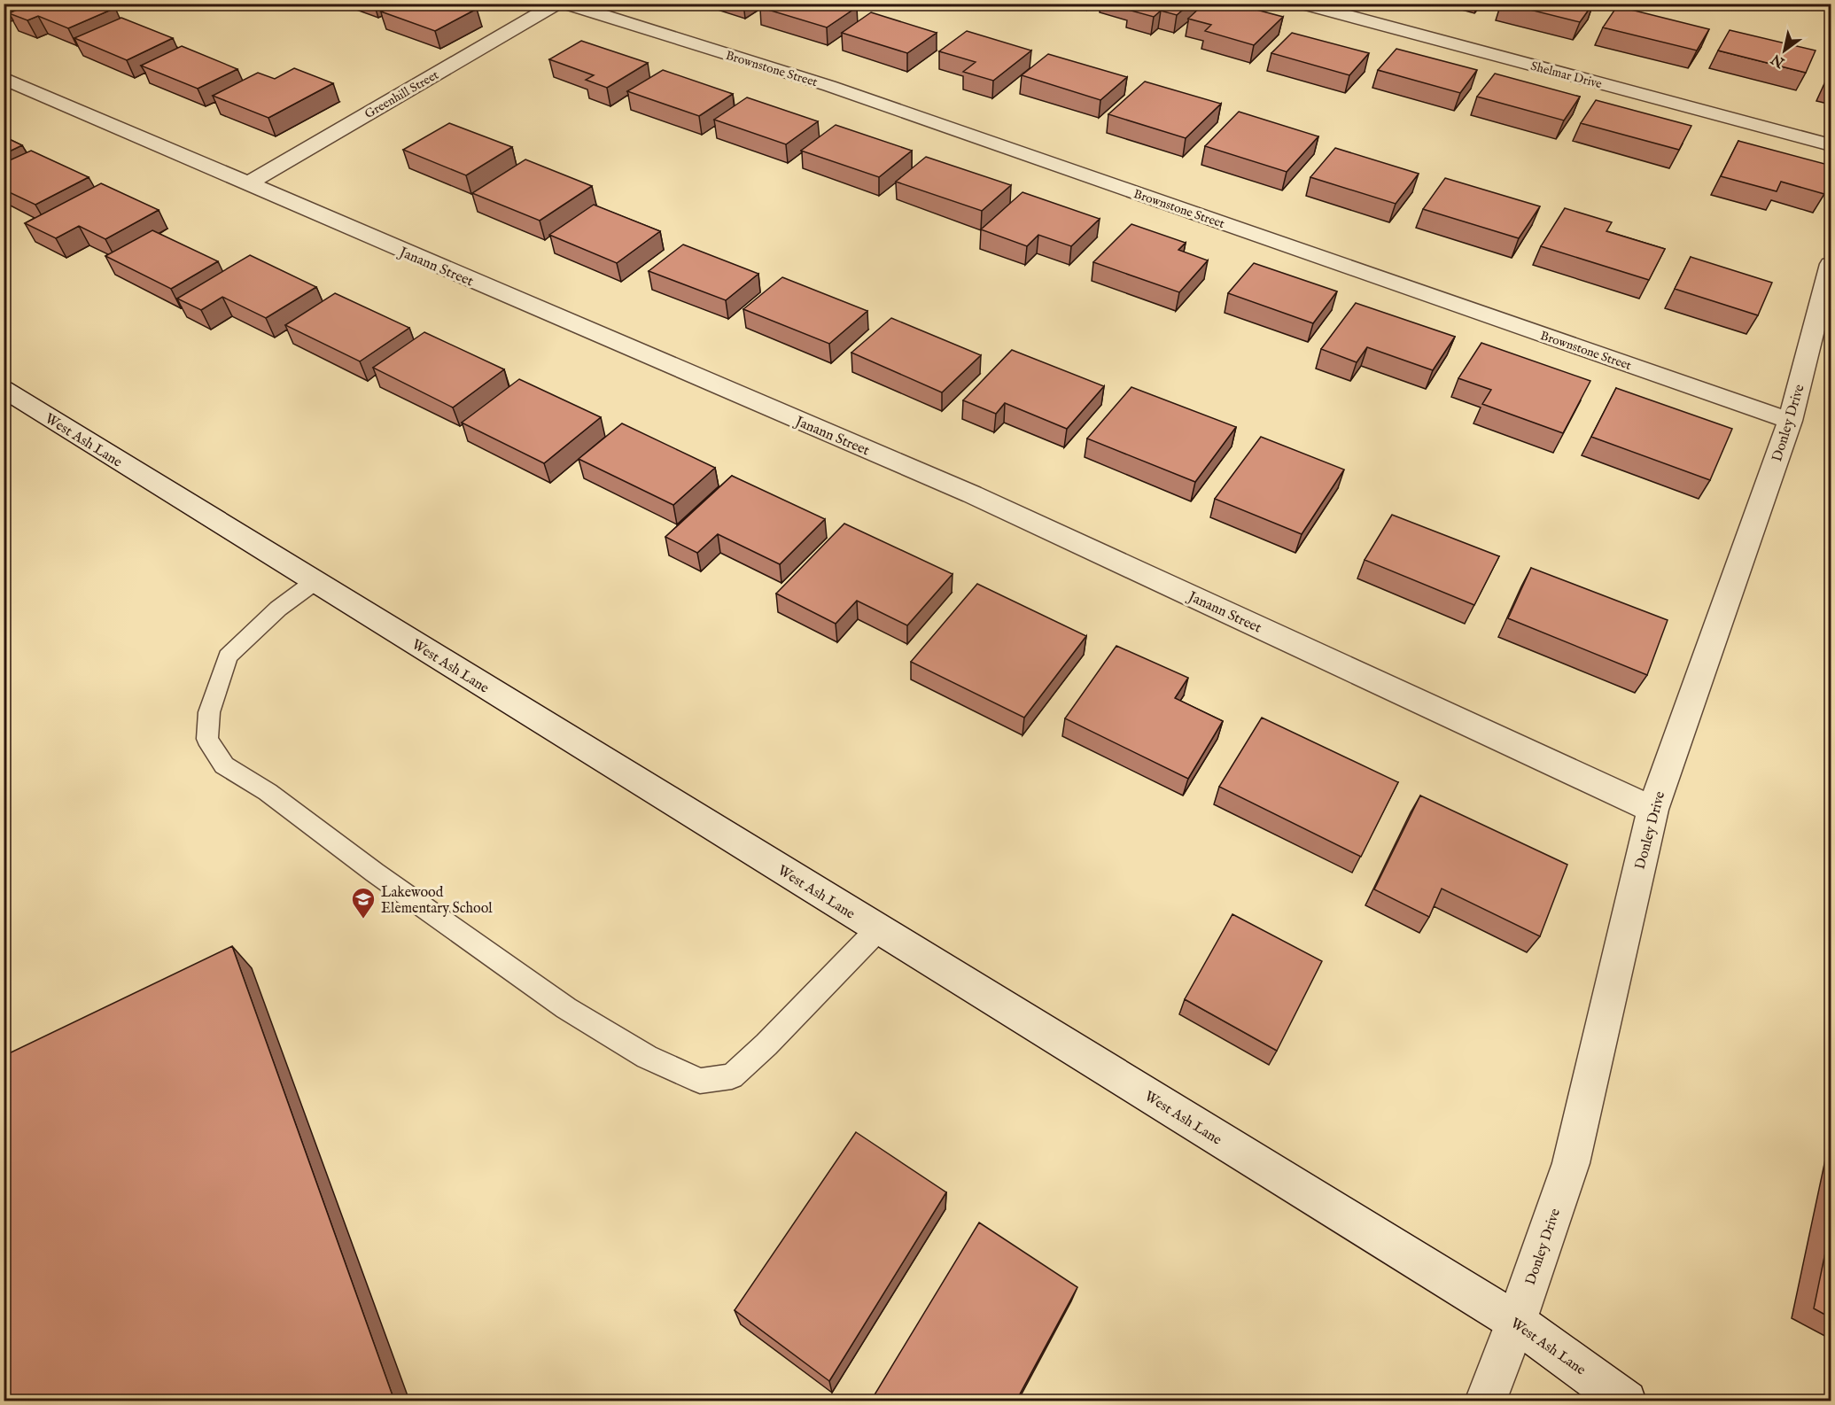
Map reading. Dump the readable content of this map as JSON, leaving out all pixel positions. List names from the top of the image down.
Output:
{
  "streets": {
    "street": [
      "Brownstone Street",
      "Shelmar Drive",
      "Greenhill Street",
      "Janann Street",
      "Donley Drive",
      "West Ash Lane"
    ]
  },
  "crossings": [
    ["Brownstone Street", "Donley Drive"],
    ["Greenhill Street", "Janann Street"],
    ["Janann Street", "Donley Drive"],
    ["Donley Drive", "West Ash Lane"]
  ],
  "places": {
    "school or university": ["Lakewood Elementary School"]
  },
  "north": "bottom left"
}
